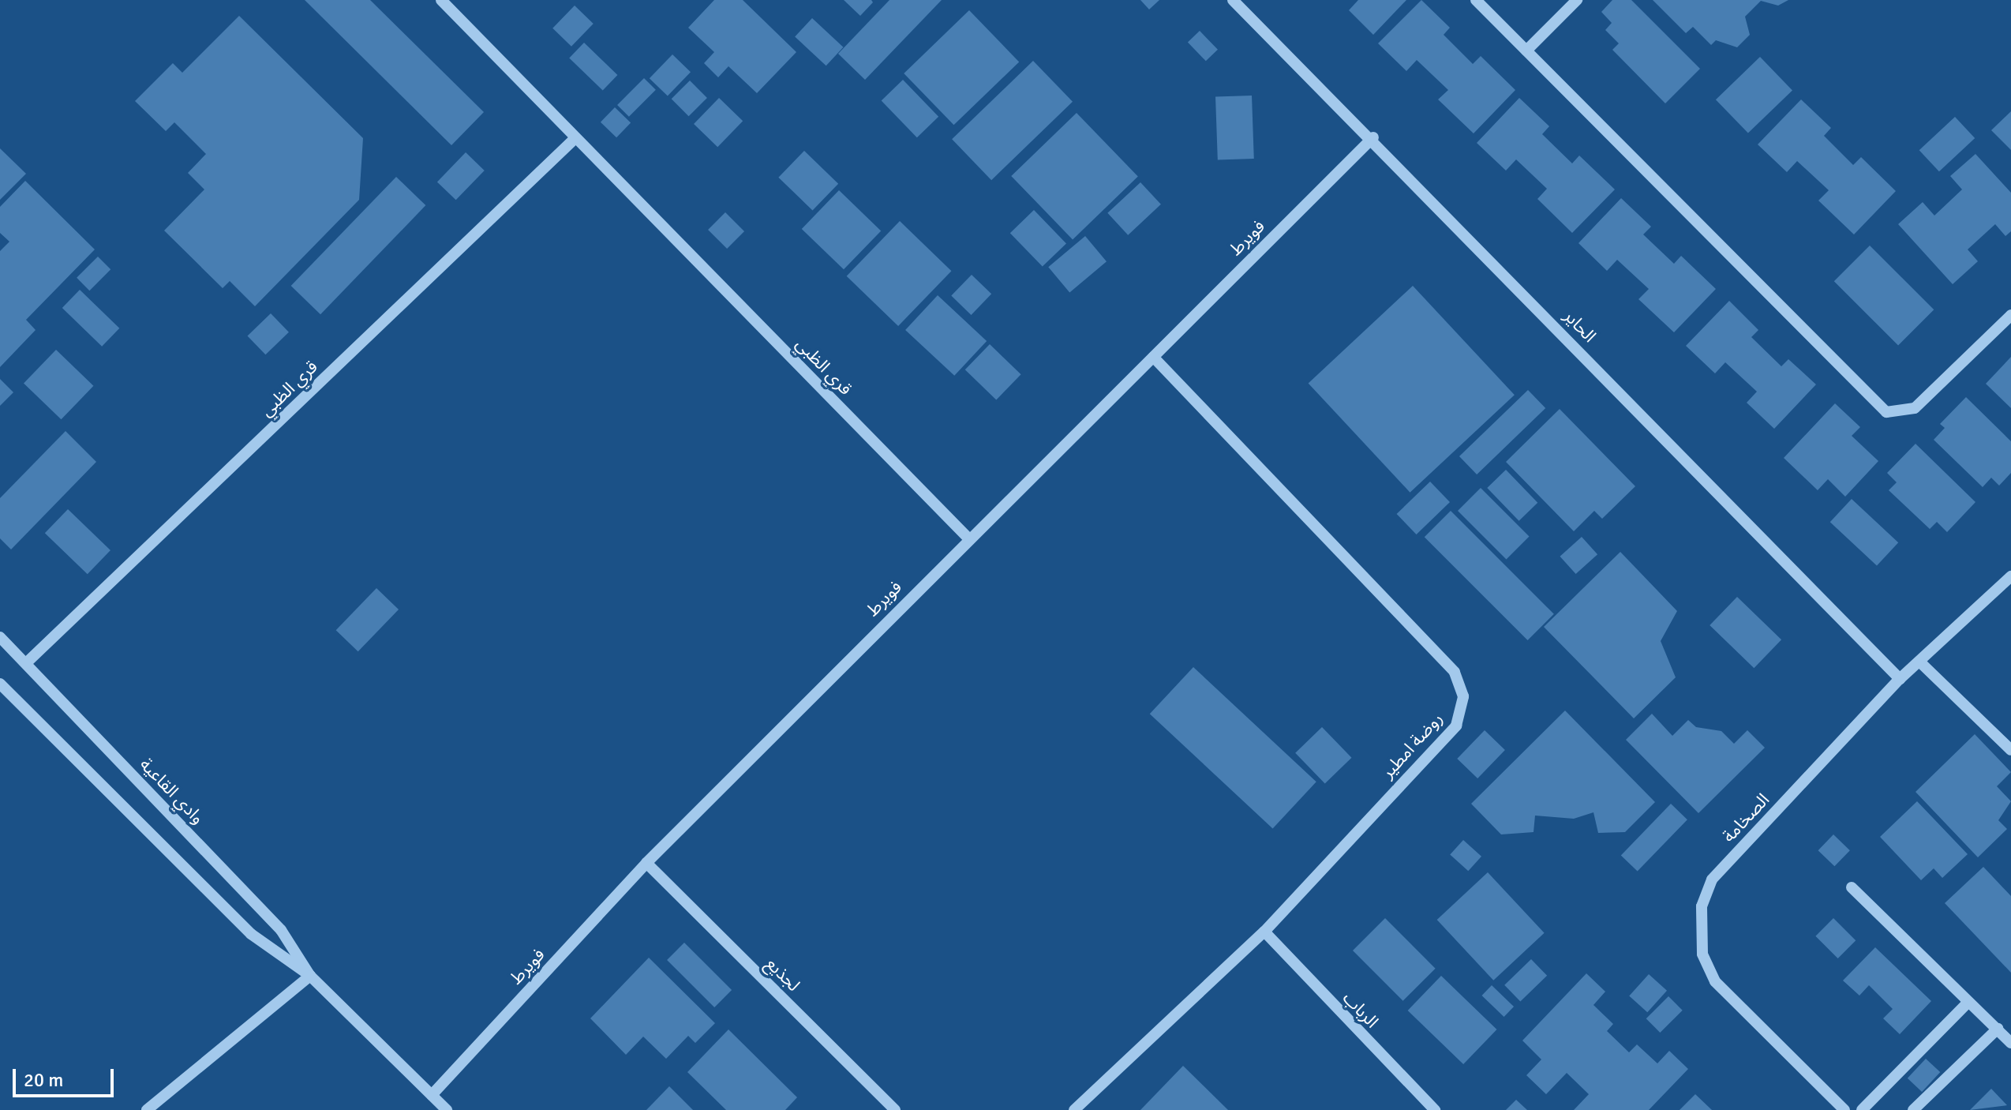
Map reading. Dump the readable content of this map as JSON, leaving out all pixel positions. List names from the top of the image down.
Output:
{
  "streets": {
    "street": [
      "فويرط",
      "الحاير",
      "قري الظبي",
      "روضة امطير",
      "وادي القاعية",
      "الصخامة",
      "لجذيع",
      "الرباب"
    ]
  },
  "crossings": [
    ["فويرط", "الحاير"],
    ["فويرط", "قري الظبي"],
    ["فويرط", "روضة امطير"],
    ["فويرط", "وادي القاعية"],
    ["فويرط", "لجذيع"],
    ["الحاير", "الصخامة"],
    ["قري الظبي", "وادي القاعية"],
    ["روضة امطير", "الرباب"]
  ],
  "scale_bar": "20 m"
}
